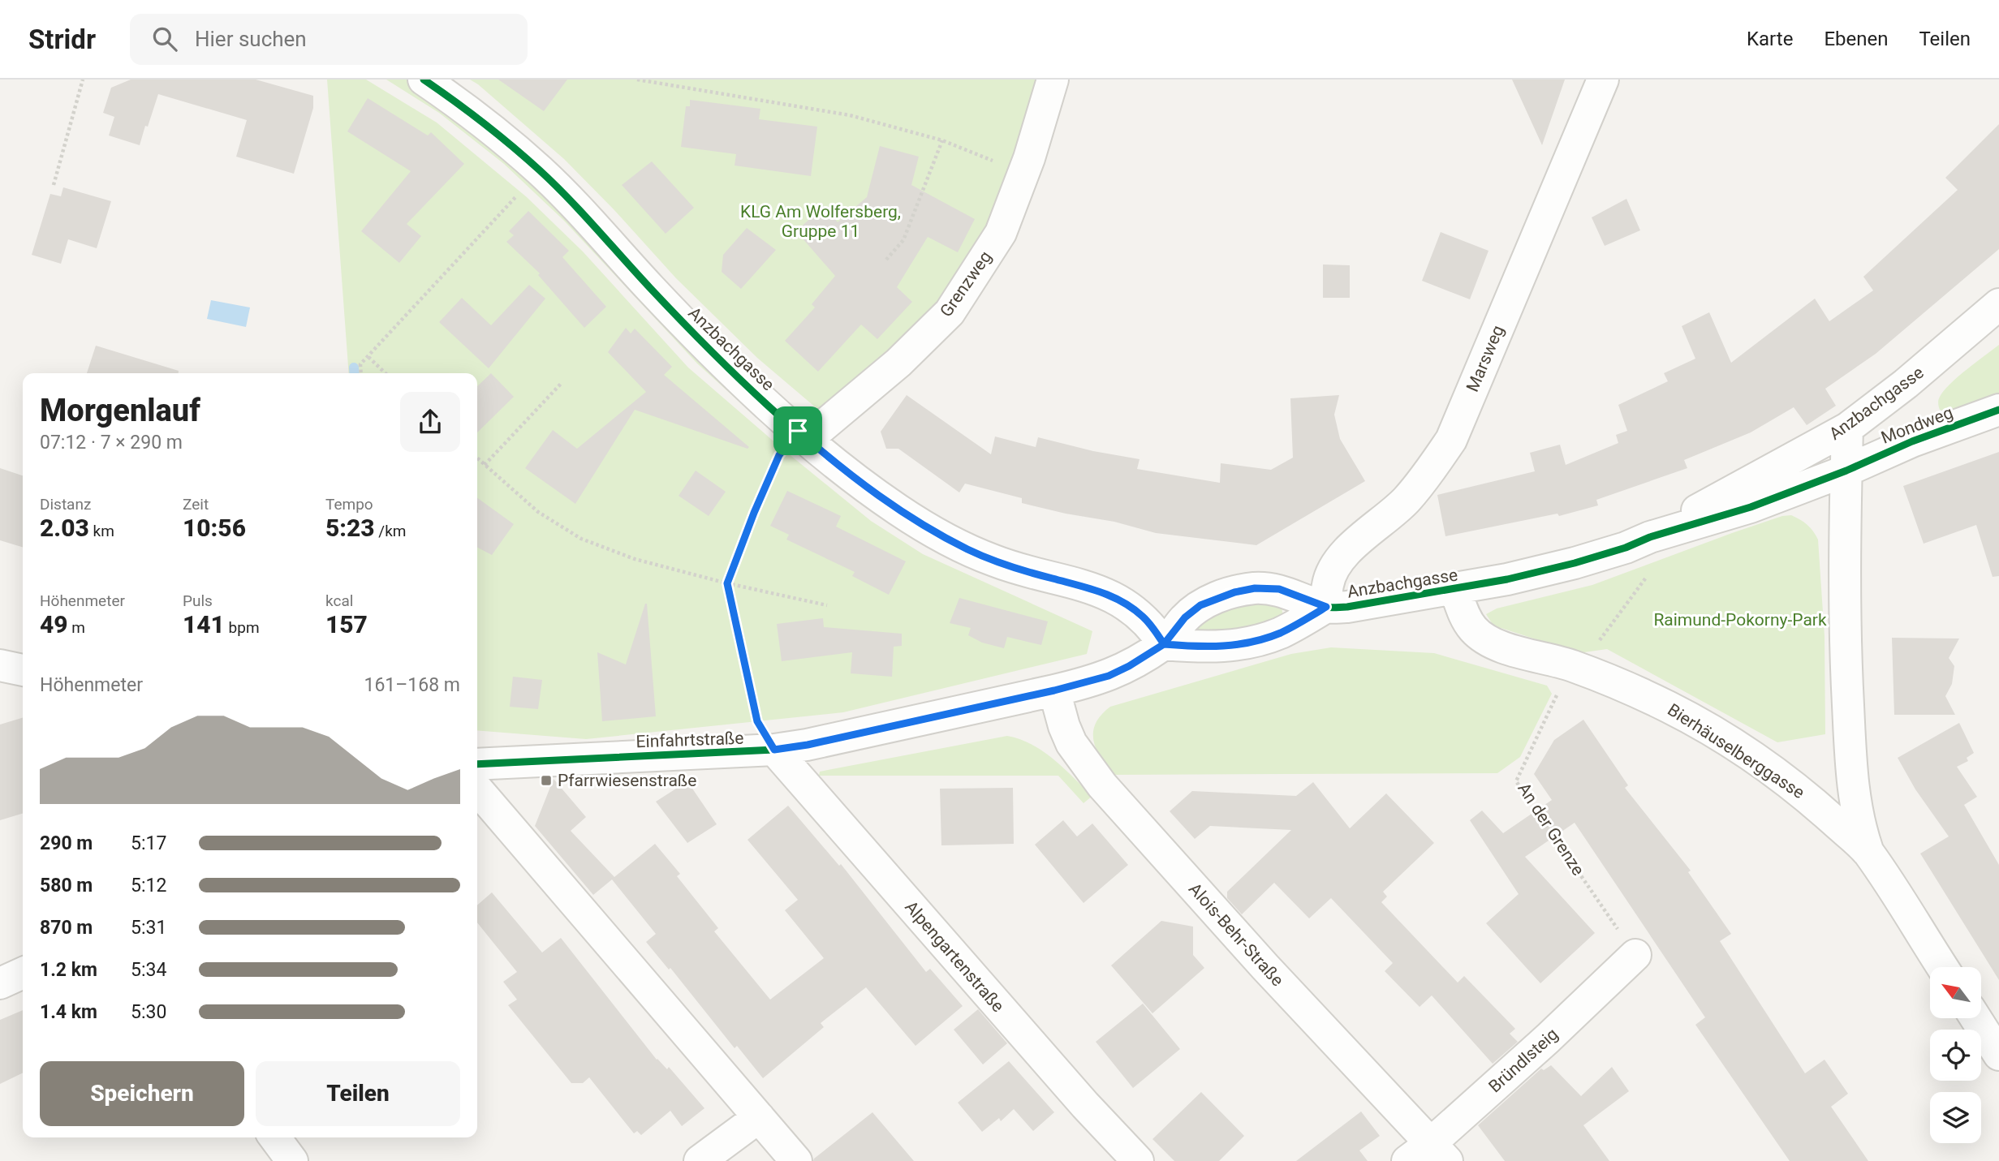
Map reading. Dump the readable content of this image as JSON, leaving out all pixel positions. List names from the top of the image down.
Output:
{
  "streets": {
    "street": [
      "Grenzweg",
      "Anzbachgasse",
      "Marsweg",
      "Mondweg",
      "Einfahrtstraße",
      "Bierhäuselberggasse",
      "Alois-Behr-Straße",
      "Alpengartenstraße",
      "Bründlsteig"
    ],
    "path": ["An der Grenze"]
  },
  "crossings": [
    ["Grenzweg", "Anzbachgasse"],
    ["Anzbachgasse", "Marsweg"],
    ["Anzbachgasse", "Mondweg"],
    ["Anzbachgasse", "Einfahrtstraße"],
    ["Anzbachgasse", "Bierhäuselberggasse"],
    ["Mondweg", "Bierhäuselberggasse"],
    ["Einfahrtstraße", "Alois-Behr-Straße"],
    ["Einfahrtstraße", "Alpengartenstraße"],
    ["Bierhäuselberggasse", "An der Grenze"],
    ["An der Grenze", "Bründlsteig"],
    ["Alois-Behr-Straße", "Bründlsteig"]
  ],
  "parks": ["KLG Am Wolfersberg, Gruppe 11", "Raimund-Pokorny-Park"],
  "places": {
    "transit": ["Pfarrwiesenstraße"]
  },
  "north": "top left",
  "page": {
    "header": "Stridr",
    "search": "Hier suchen",
    "nav": ["Karte", "Ebenen", "Teilen"],
    "heading": ["Morgenlauf", "07:12 · 7 × 290 m"],
    "stats": [
      ["Distanz", "2.03 km"],
      ["Zeit", "10:56"],
      ["Tempo", "5:23 /km"],
      ["Höhenmeter", "49 m"],
      ["Puls", "141 bpm"],
      ["kcal", "157"]
    ],
    "chart": ["Höhenmeter", "161–168 m"],
    "list": [
      {
        "name": "290 m",
        "note": "5:17"
      },
      {
        "name": "580 m",
        "note": "5:12"
      },
      {
        "name": "870 m",
        "note": "5:31"
      },
      {
        "name": "1.2 km",
        "note": "5:34"
      },
      {
        "name": "1.4 km",
        "note": "5:30"
      }
    ],
    "buttons": ["Speichern", "Teilen"]
  }
}
